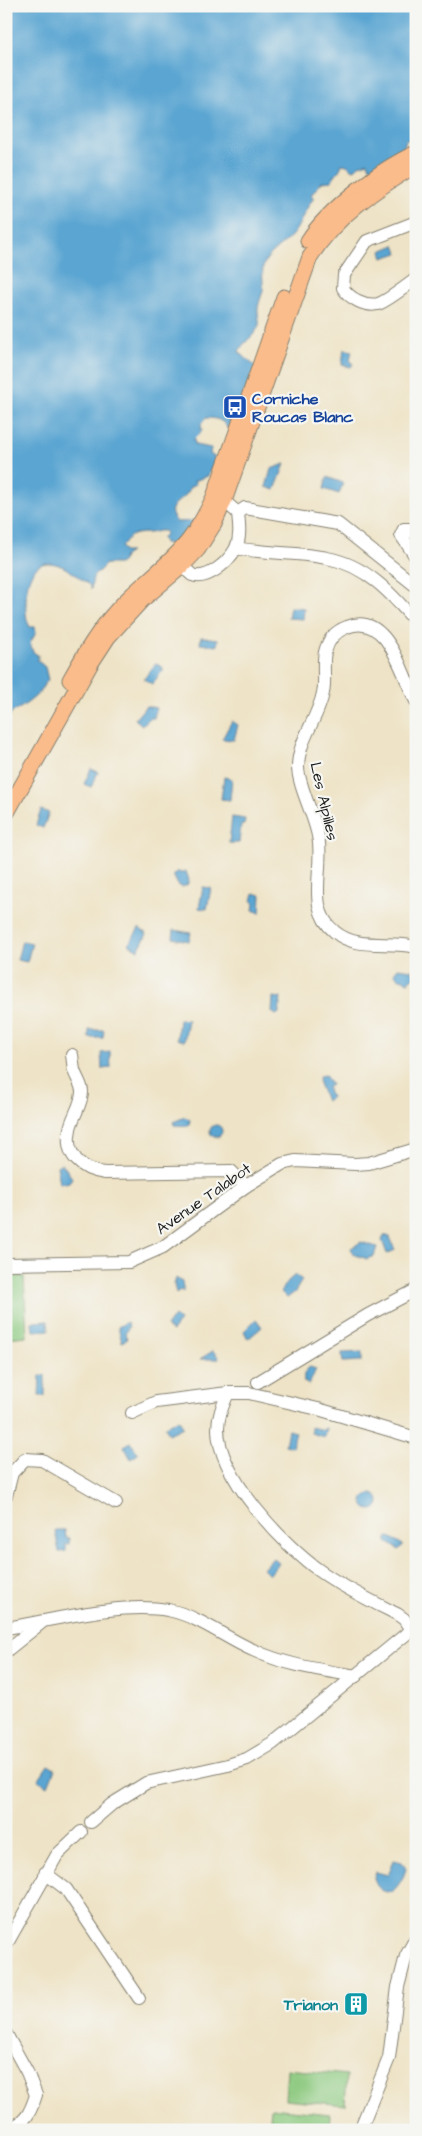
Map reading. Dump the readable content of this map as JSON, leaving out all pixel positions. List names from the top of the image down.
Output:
{
  "streets": {
    "street": ["Les Alpilles", "Avenue Talabot"]
  },
  "places": {
    "bus stop": ["Corniche Roucas Blanc"],
    "building": ["Trianon"]
  }
}
